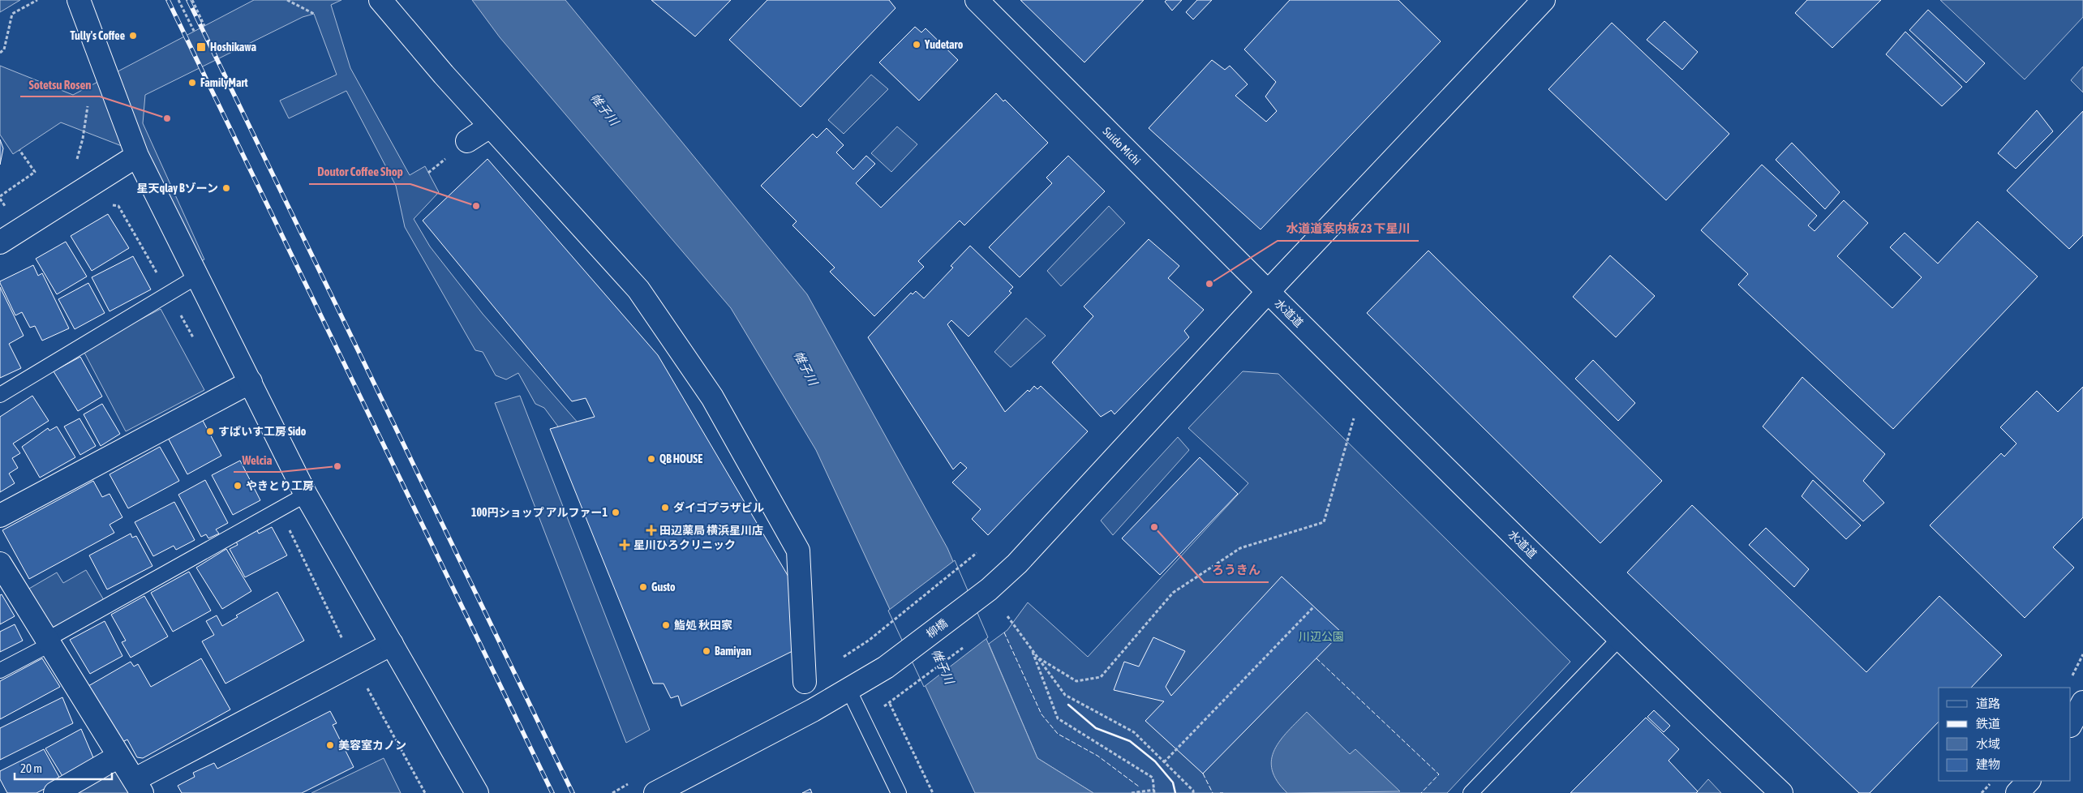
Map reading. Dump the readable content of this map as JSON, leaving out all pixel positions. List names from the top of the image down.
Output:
{
  "streets": {
    "street": ["Suido Michi", "水道道", "柳橋"]
  },
  "crossings": [
    ["Suido Michi", "水道道"],
    ["Suido Michi", "柳橋"],
    ["水道道", "柳橋"]
  ],
  "water": ["帷子川"],
  "parks": ["川辺公園"],
  "places": {
    "other": [
      "Tully's Coffee",
      "Yudetaro",
      "FamilyMart",
      "Sotetsu Rosen",
      "星天qlay Bゾーン",
      "Doutor Coffee Shop",
      "水道道案内板 23 下星川",
      "すぱいす工房 Sido",
      "QB HOUSE",
      "Welcia",
      "やきとり工房",
      "ダイゴプラザビル",
      "100円ショップ アルファー1",
      "ろうきん",
      "Gusto",
      "鮨処 秋田家",
      "Bamiyan",
      "美容室カノン"
    ],
    "transit": ["Hoshikawa"],
    "health": ["田辺薬局 横浜星川店", "星川ひろクリニック"]
  },
  "legend": [
    "道路",
    "鉄道",
    "水域",
    "建物"
  ],
  "scale_bar": "20 m"
}
